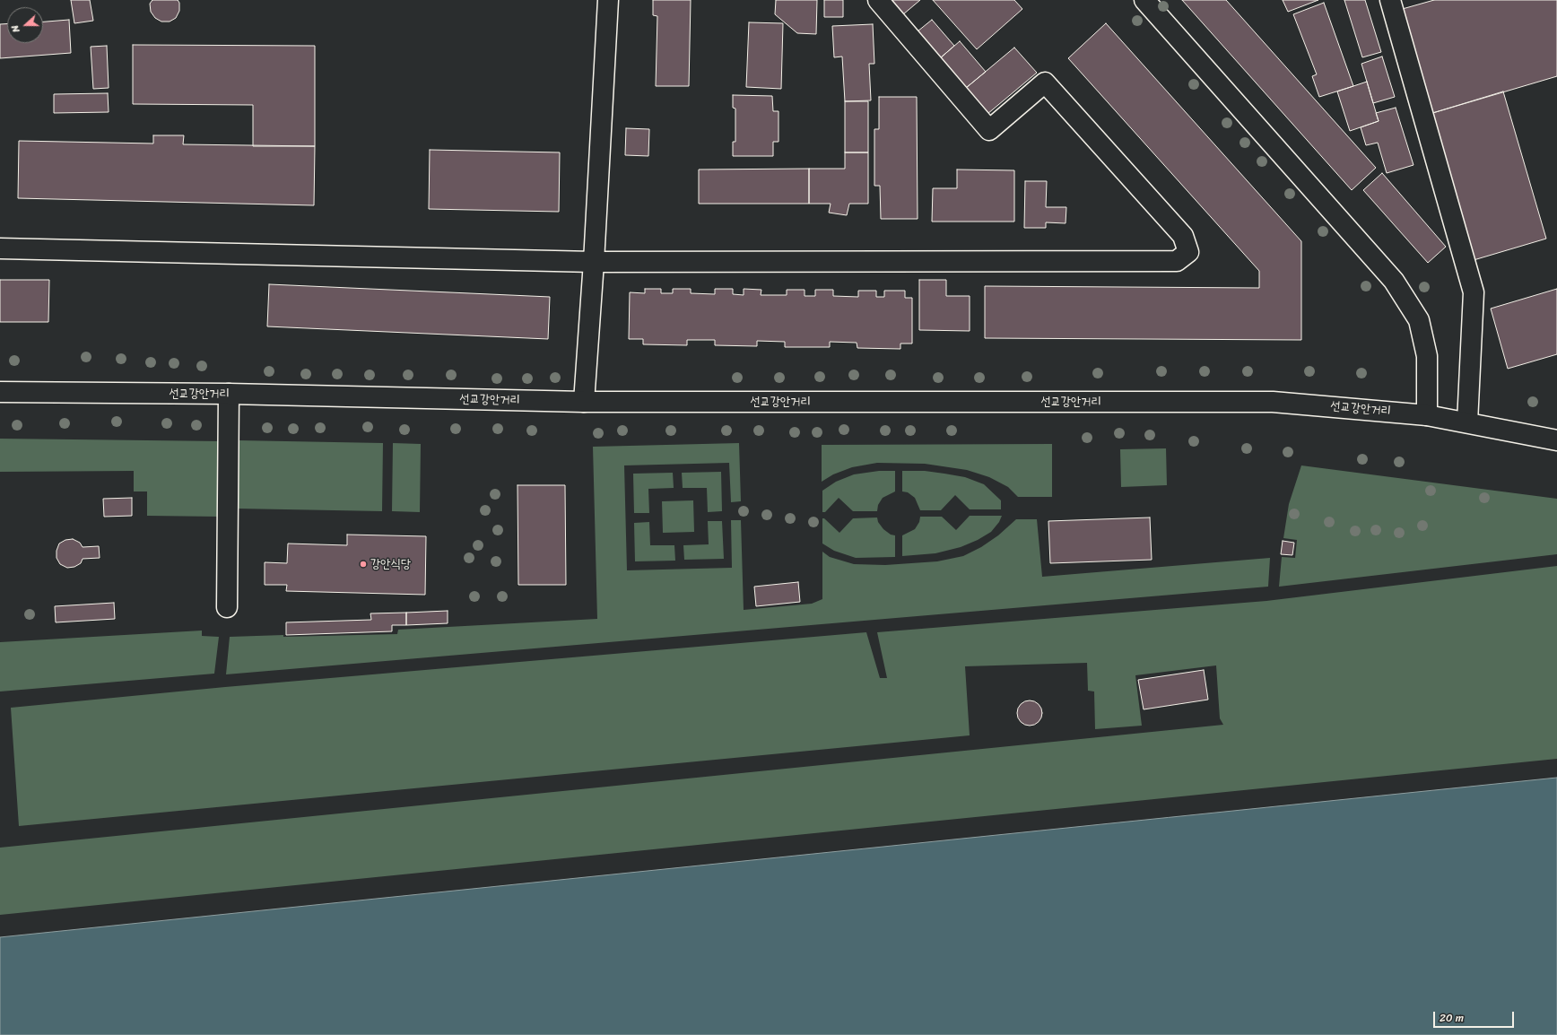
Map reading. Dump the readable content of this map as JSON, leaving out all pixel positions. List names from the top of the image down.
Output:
{
  "streets": {
    "street": ["선교강안거리"]
  },
  "places": ["강안식당"],
  "scale_bar": "20 m",
  "north": "left"
}
